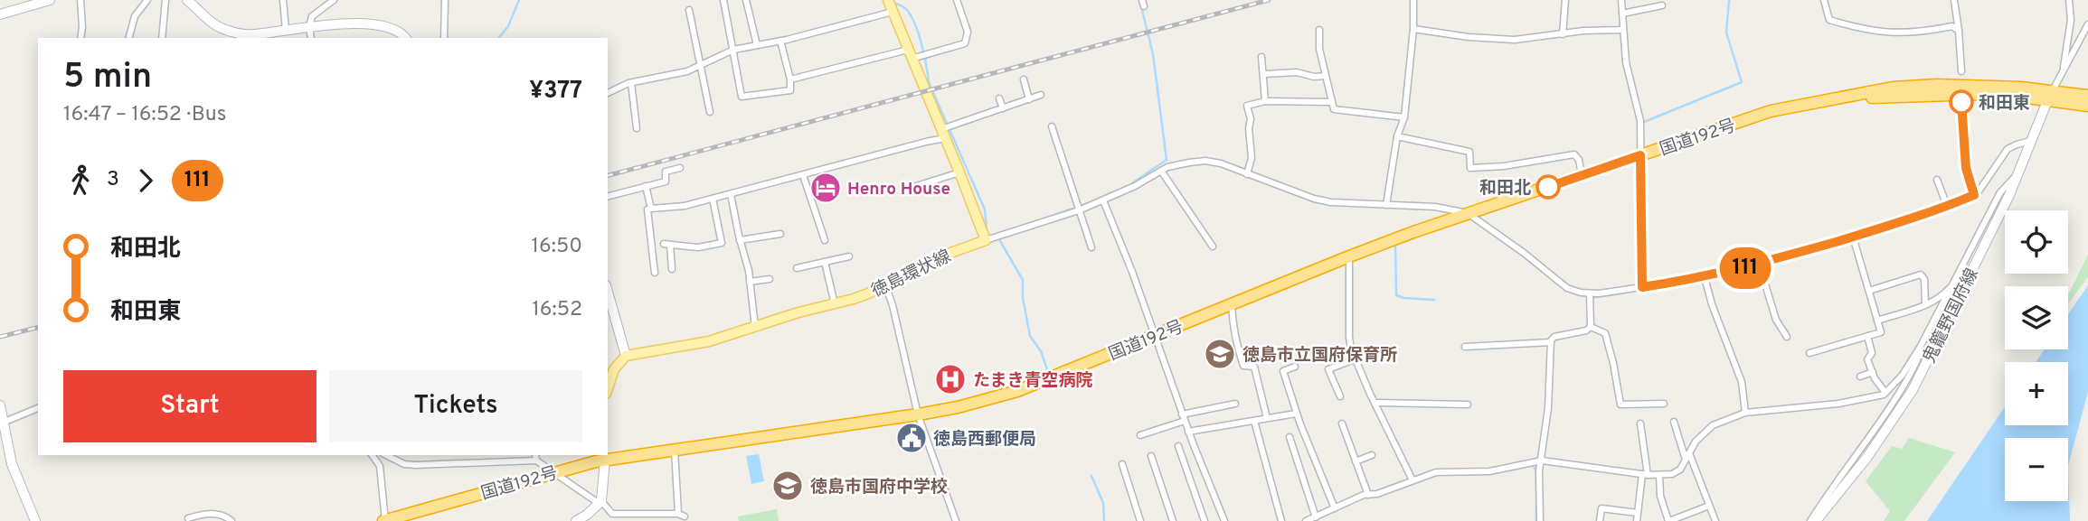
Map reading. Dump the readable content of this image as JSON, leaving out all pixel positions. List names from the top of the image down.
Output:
{
  "streets": {
    "highway": ["国道192号"],
    "main road": ["徳島環状線", "鬼籠野国府線"]
  },
  "crossings": [
    ["国道192号", "鬼籠野国府線"]
  ],
  "places": {
    "other": ["和田東", "和田北"],
    "hotel": ["Henro House"],
    "school or university": ["徳島市立国府保育所", "徳島市国府中学校"],
    "hospital": ["たまき青空病院"],
    "public building": ["徳島西郵便局"]
  },
  "lines": ["bus line 111"],
  "page": {
    "on_map": "111",
    "heading": ["5 min", "16:47 – 16:52 · Bus", "¥377"],
    "legs": ["3", "111"],
    "map_buttons": ["+", "−"],
    "list": [
      {
        "name": "和田北",
        "value": "16:50"
      },
      {
        "name": "和田東",
        "value": "16:52"
      }
    ],
    "buttons": ["Start", "Tickets"]
  }
}
